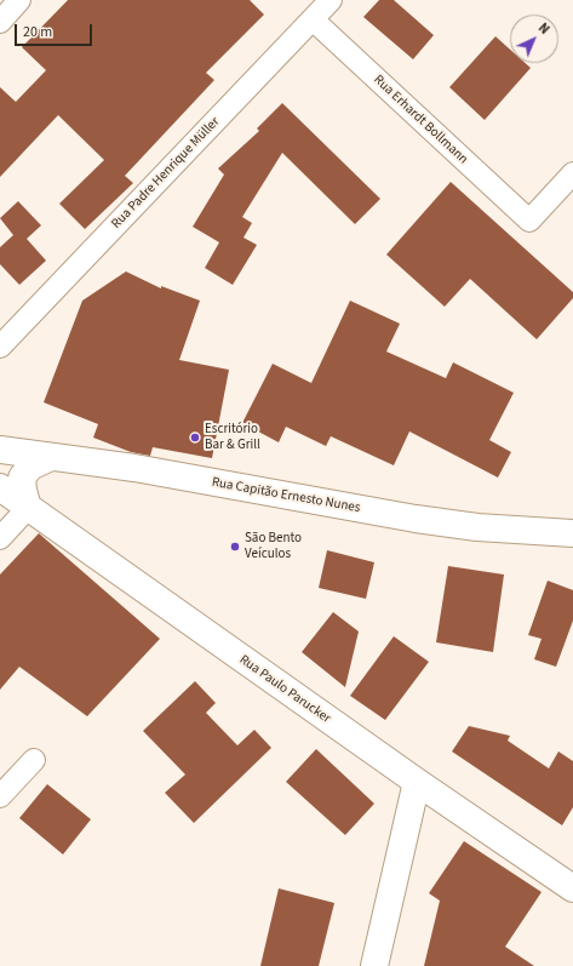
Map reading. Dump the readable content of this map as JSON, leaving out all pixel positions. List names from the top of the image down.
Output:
{
  "streets": {
    "main road": ["Rua Capitão Ernesto Nunes", "Rua Paulo Parucker"],
    "street": ["Rua Erhardt Bollmann", "Rua Padre Henrique Müller"]
  },
  "crossings": [
    ["Rua Erhardt Bollmann", "Rua Padre Henrique Müller"]
  ],
  "places": ["Escritório Bar & Grill", "São Bento Veículos"],
  "scale_bar": "20 m",
  "north": "top right"
}
